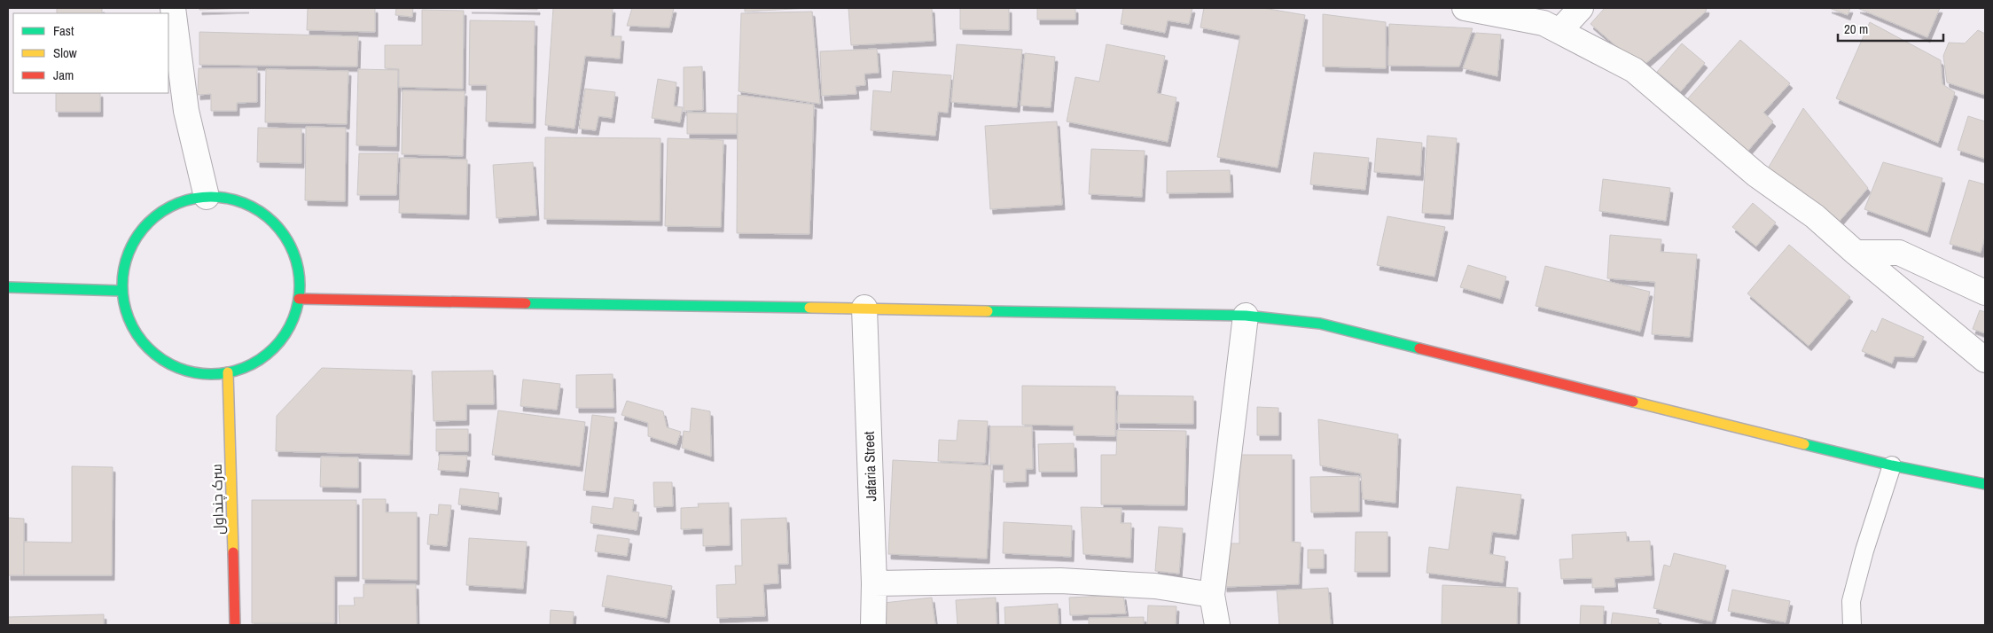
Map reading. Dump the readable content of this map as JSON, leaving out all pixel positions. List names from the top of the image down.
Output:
{
  "streets": {
    "main road": ["سرک چنداول"],
    "street": ["Jafaria Street"]
  },
  "legend": ["Fast", "Slow", "Jam"],
  "scale_bar": "20 m"
}
